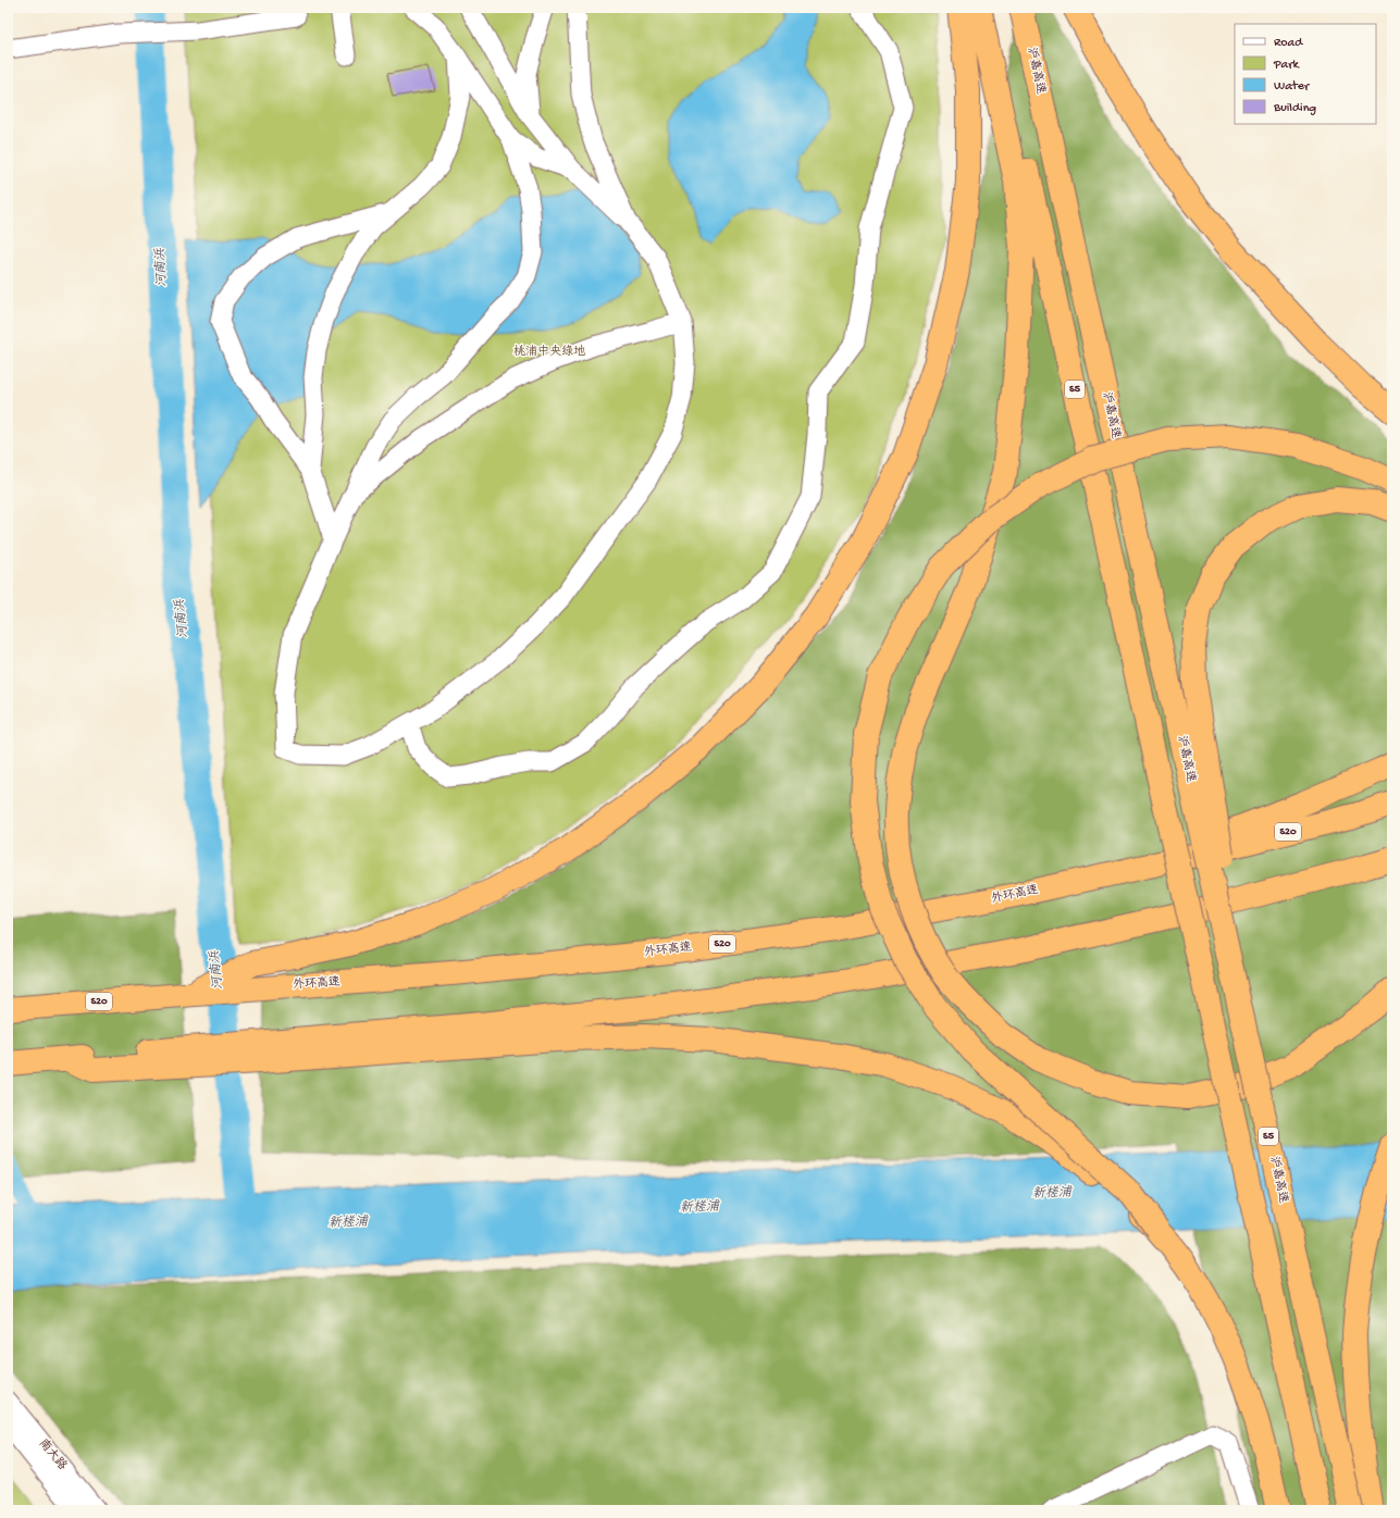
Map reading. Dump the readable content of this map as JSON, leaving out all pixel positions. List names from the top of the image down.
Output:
{
  "streets": {
    "highway": [
      "沪嘉高速",
      "S5",
      "S20",
      "外环高速"
    ],
    "street": ["南大路"]
  },
  "water": ["河南浜", "新槎浦"],
  "parks": ["桃浦中央绿地"],
  "legend": [
    "Road",
    "Park",
    "Water",
    "Building"
  ]
}
